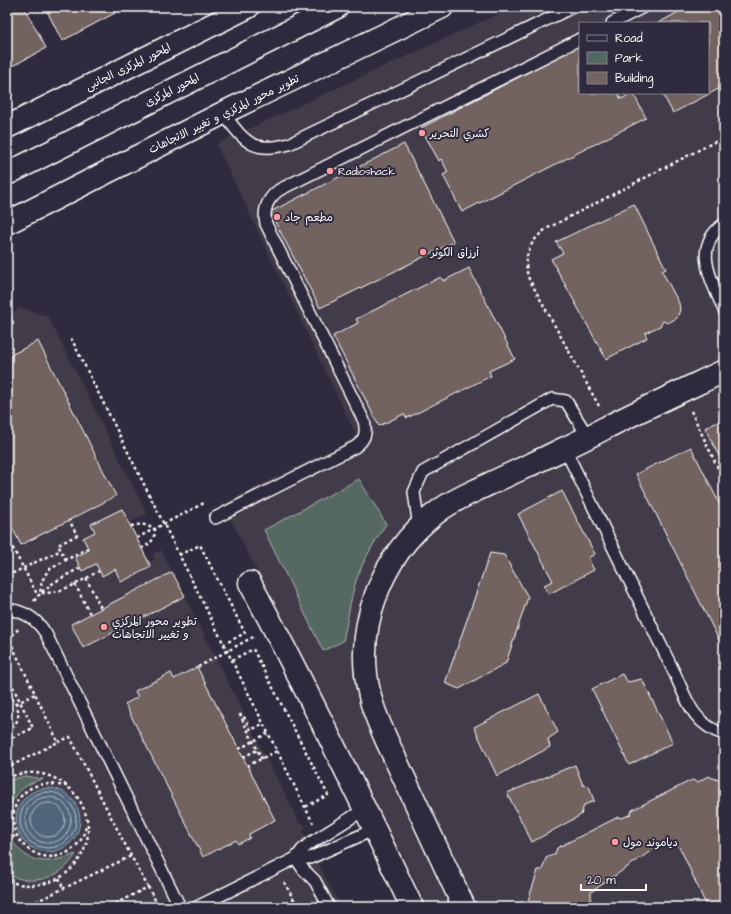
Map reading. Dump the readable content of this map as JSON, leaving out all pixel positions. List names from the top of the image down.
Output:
{
  "streets": {
    "street": ["المحور المركزى الجانبى", "المحور المركزى", "تطوير محور المركزي و تغيير الاتجاهات"]
  },
  "places": [
    "كشري التحرير",
    "Radioshack",
    "مطعم جاد",
    "أرزاق الكوثر",
    "تطوير محور المركزي و تغيير الاتجاهات",
    "دياموند مول"
  ],
  "legend": ["Road", "Park", "Building"],
  "scale_bar": "20 m"
}
